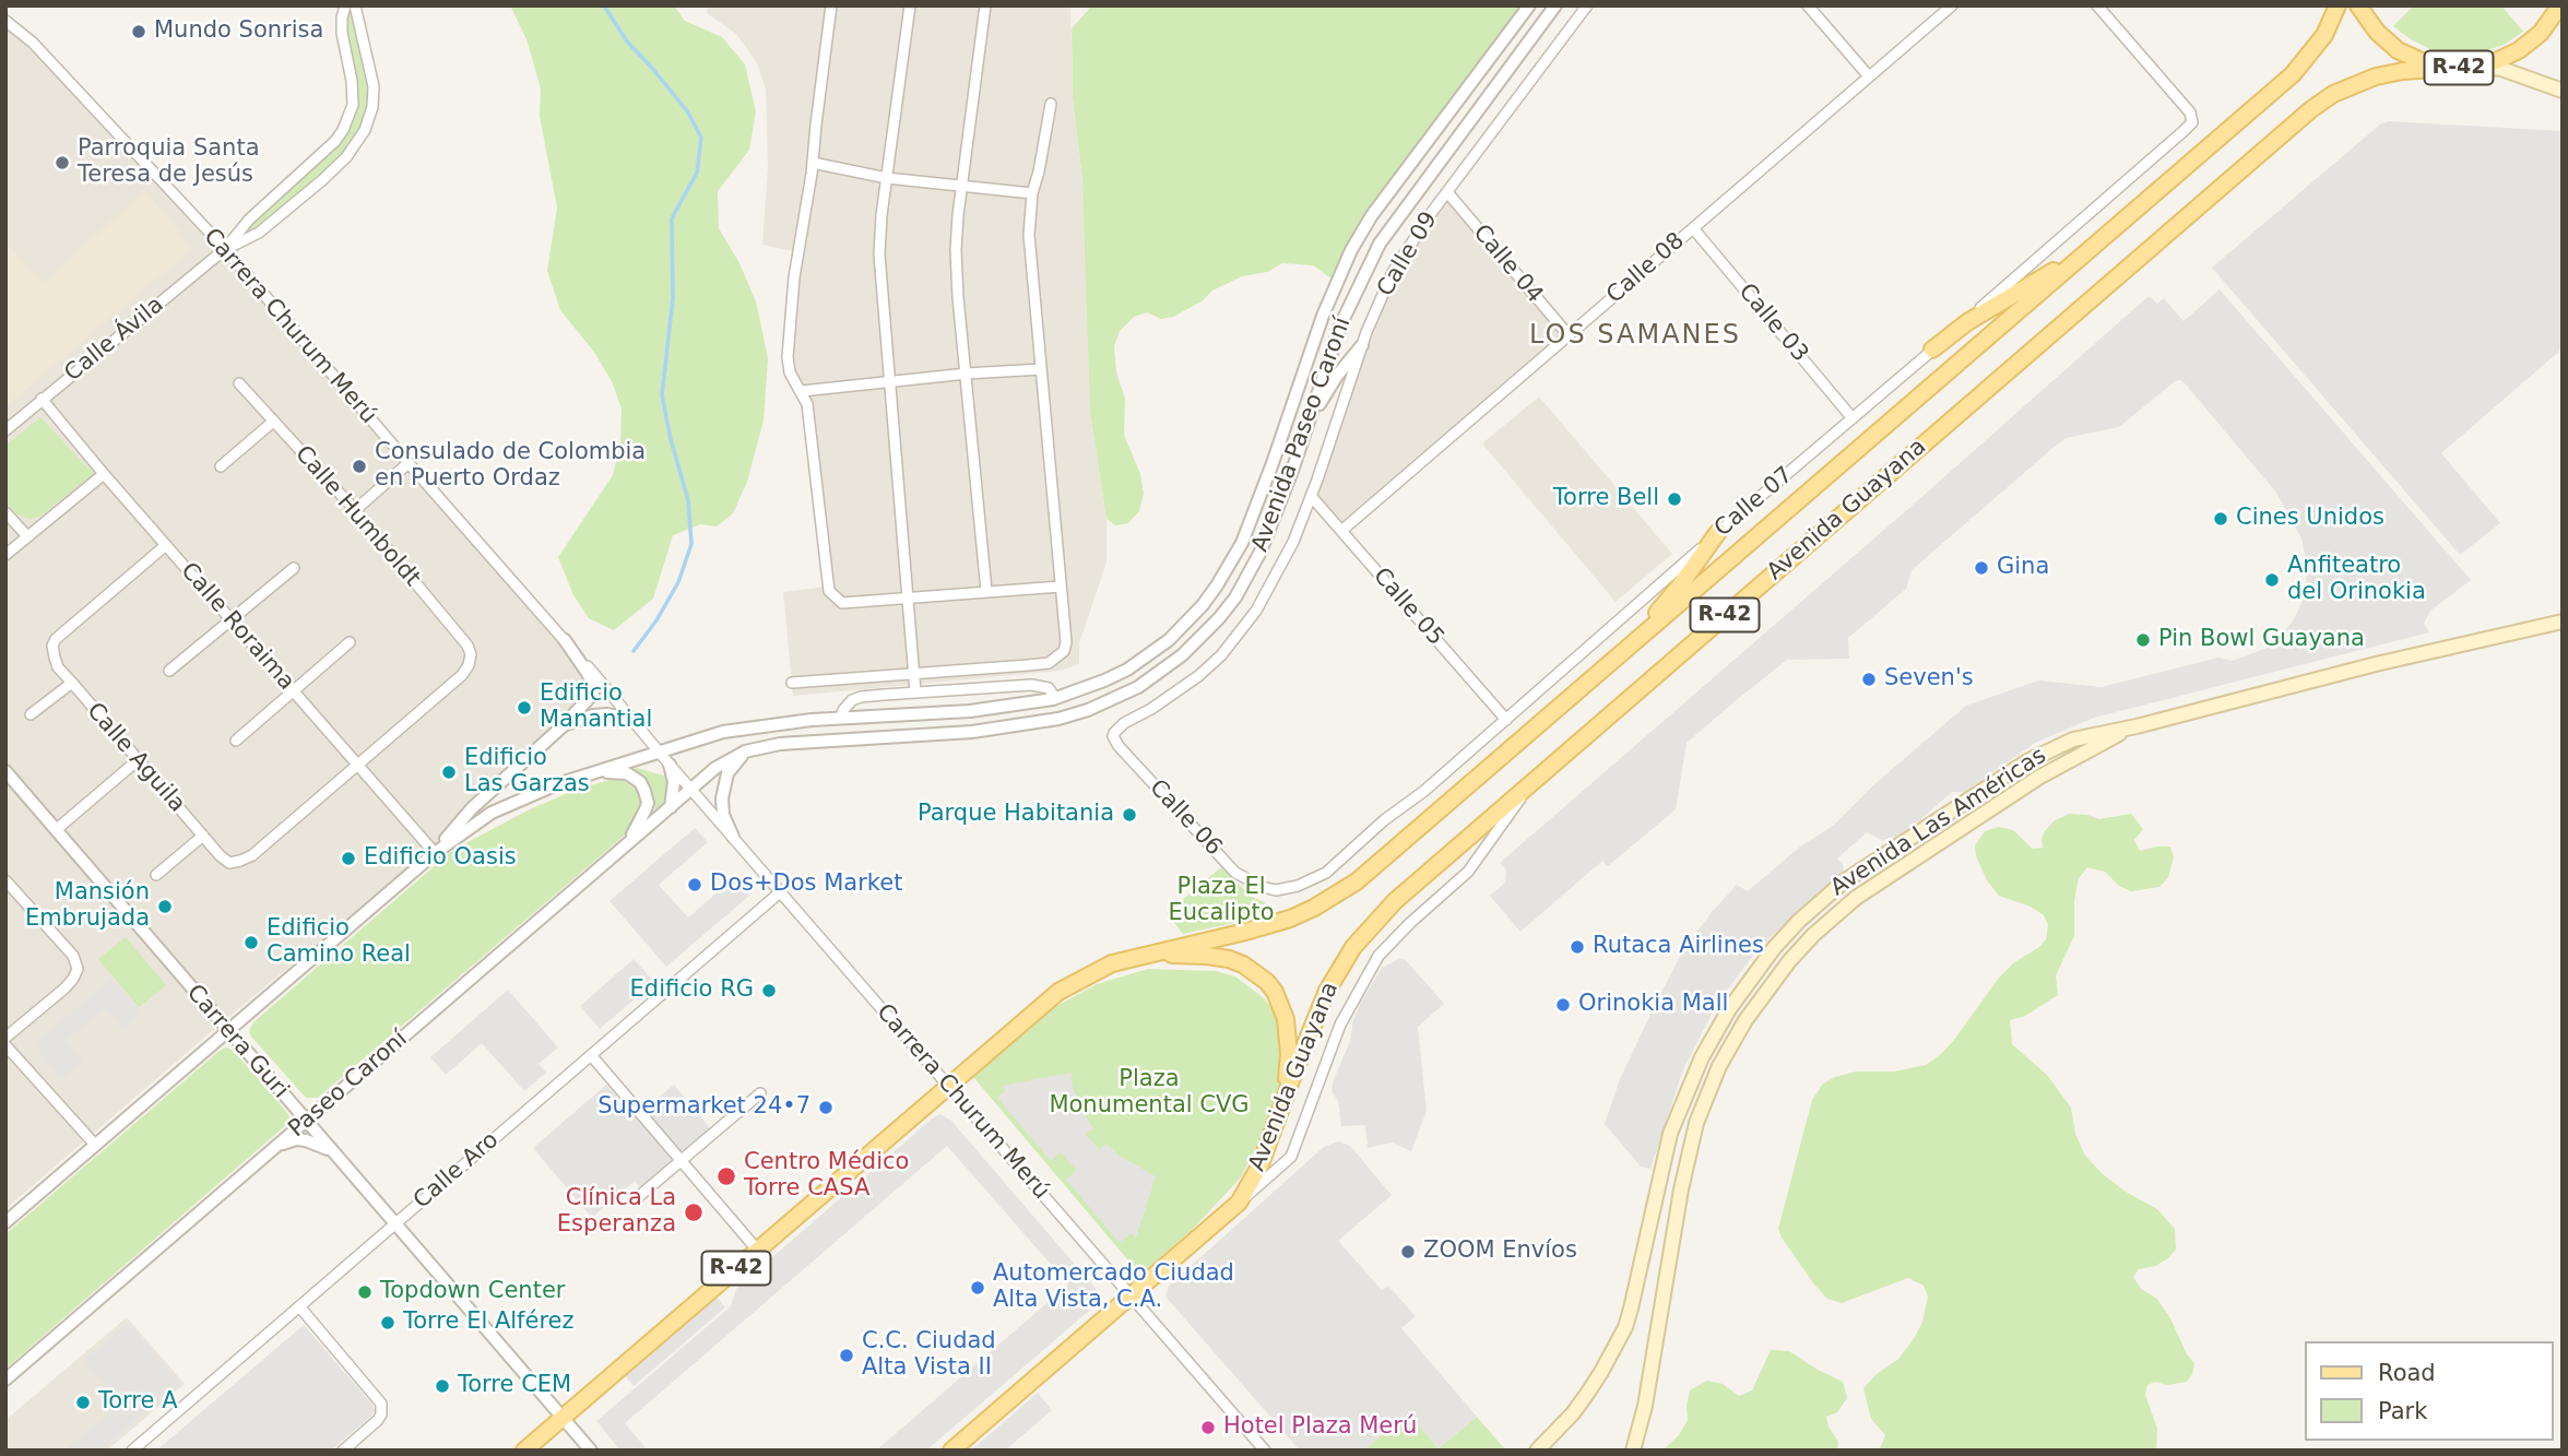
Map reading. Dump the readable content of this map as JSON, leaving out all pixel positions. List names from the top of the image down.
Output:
{
  "streets": {
    "main road": ["R-42", "Avenida Guayana", "Avenida Las Américas"],
    "street": [
      "Calle 09",
      "Calle 04",
      "Calle 08",
      "Calle 03",
      "Carrera Churum Merú",
      "Calle Ávila",
      "Avenida Paseo Caroní",
      "Calle 07",
      "Calle Humboldt",
      "Calle 05",
      "Calle Roraima",
      "Calle Aguila",
      "Calle 06",
      "Carrera Guri",
      "Paseo Caroní",
      "Calle Aro"
    ]
  },
  "crossings": [
    ["R-42", "Carrera Churum Merú"],
    ["R-42", "Avenida Guayana"],
    ["R-42", "Carrera Guri"],
    ["Calle 09", "Calle 04"],
    ["Calle 09", "Calle 05"],
    ["Calle 09", "Calle 06"],
    ["Calle 04", "Calle 08"],
    ["Calle 08", "Calle 03"],
    ["Calle 08", "Calle 05"],
    ["Calle 03", "Calle 07"],
    ["Carrera Churum Merú", "Calle Ávila"],
    ["Carrera Churum Merú", "Avenida Paseo Caroní"],
    ["Carrera Churum Merú", "Avenida Guayana"],
    ["Carrera Churum Merú", "Paseo Caroní"],
    ["Carrera Churum Merú", "Calle Aro"],
    ["Calle Ávila", "Calle Roraima"],
    ["Avenida Paseo Caroní", "Paseo Caroní"],
    ["Calle 07", "Calle 05"],
    ["Calle 07", "Calle 06"],
    ["Calle Humboldt", "Calle Roraima"],
    ["Calle Humboldt", "Calle Aguila"],
    ["Calle Roraima", "Calle Aguila"],
    ["Carrera Guri", "Paseo Caroní"],
    ["Carrera Guri", "Calle Aro"]
  ],
  "districts": ["LOS SAMANES"],
  "parks": ["Plaza El Eucalipto", "Plaza Monumental CVG"],
  "places": [
    "Mundo Sonrisa",
    "Parroquia Santa Teresa de Jesús",
    "Consulado de Colombia en Puerto Ordaz",
    "Torre Bell",
    "Cines Unidos",
    "Gina",
    "Anfiteatro del Orinokia",
    "Pin Bowl Guayana",
    "Seven's",
    "Edificio Manantial",
    "Edificio Las Garzas",
    "Parque Habitania",
    "Edificio Oasis",
    "Dos+Dos Market",
    "Mansión Embrujada",
    "Edificio Camino Real",
    "Rutaca Airlines",
    "Edificio RG",
    "Orinokia Mall",
    "Supermarket 24•7",
    "Centro Médico Torre CASA",
    "Clínica La Esperanza",
    "ZOOM Envíos",
    "Automercado Ciudad Alta Vista, C.A.",
    "Topdown Center",
    "Torre El Alférez",
    "C.C. Ciudad Alta Vista II",
    "Torre CEM",
    "Torre A",
    "Hotel Plaza Merú"
  ],
  "legend": ["Road", "Park"]
}
